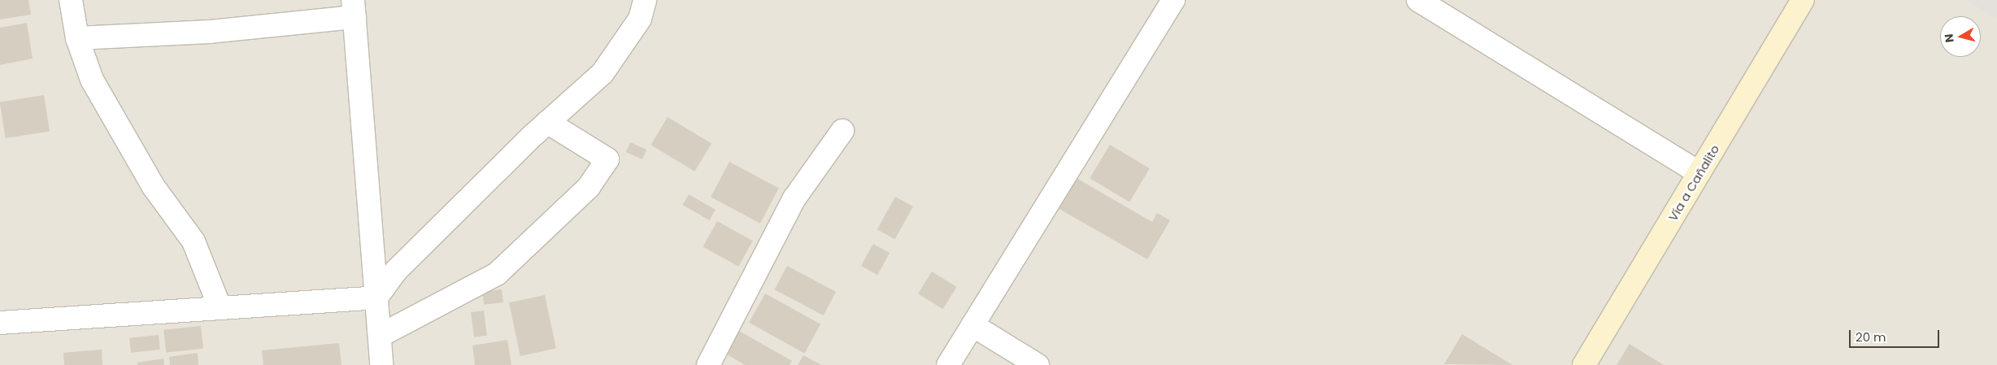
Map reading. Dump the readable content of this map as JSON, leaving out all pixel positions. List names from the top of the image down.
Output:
{
  "streets": {
    "main road": ["Vía a Cañalito"]
  },
  "scale_bar": "20 m",
  "north": "left"
}
